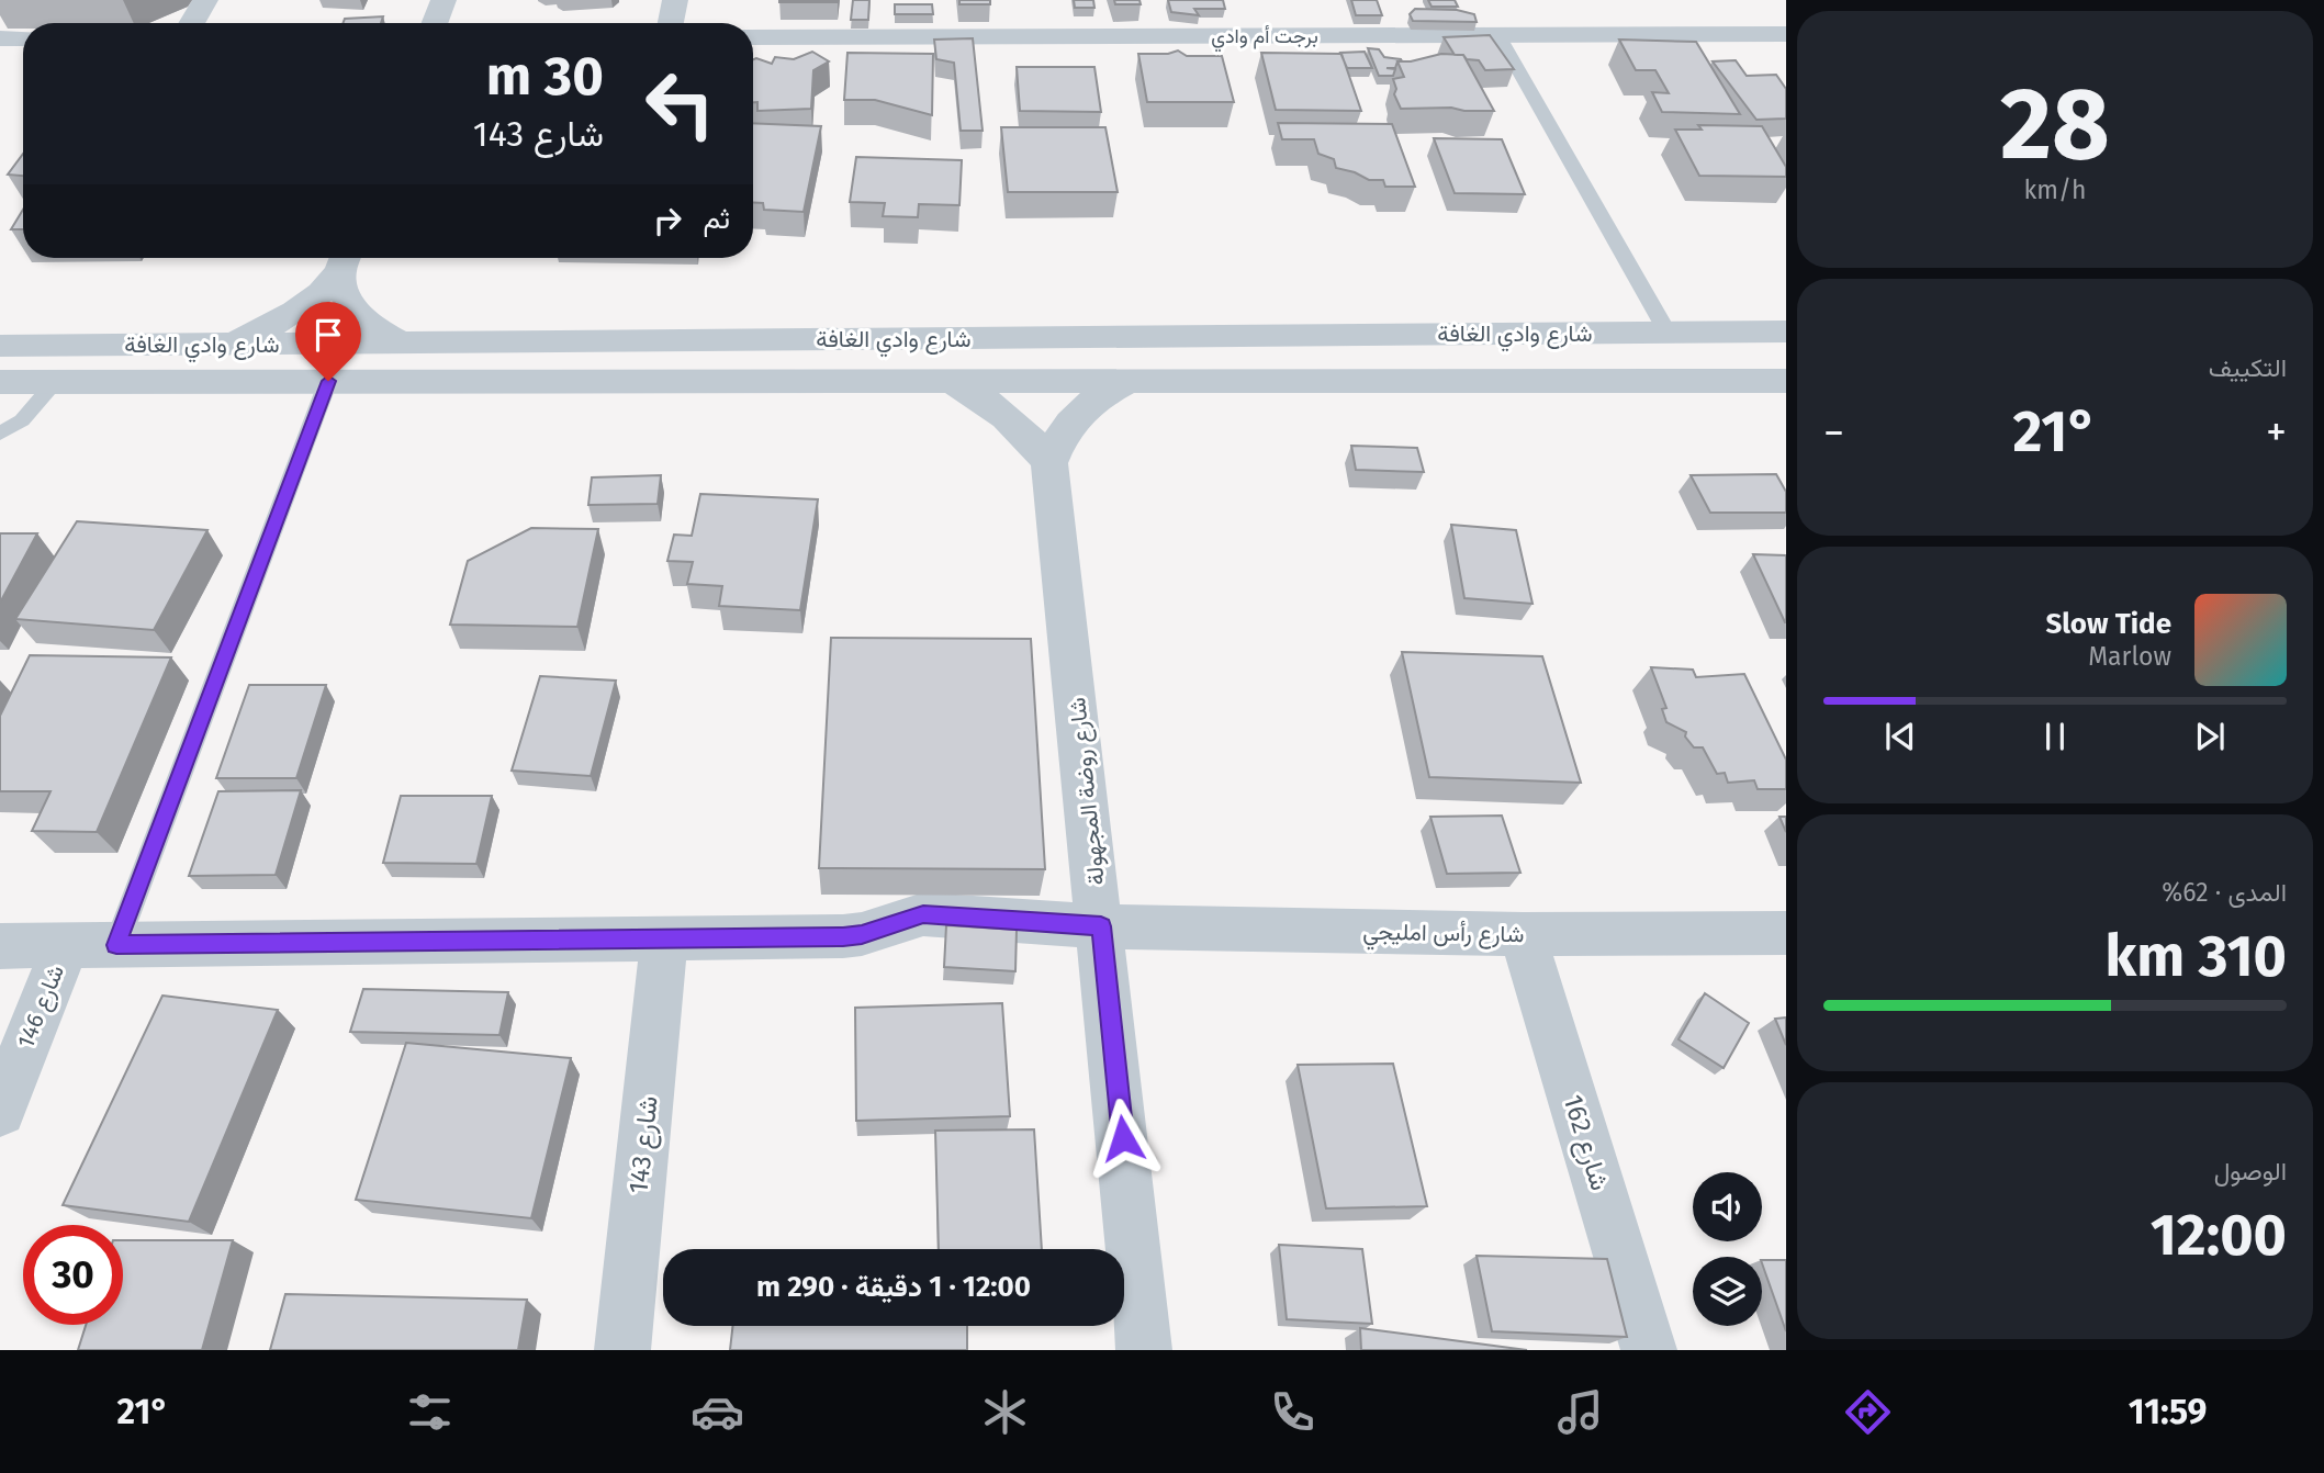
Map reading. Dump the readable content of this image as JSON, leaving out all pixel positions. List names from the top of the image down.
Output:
{
  "streets": {
    "street": [
      "برجت أم وادي",
      "شارع وادي الغافة",
      "شارع روضة المجهولة",
      "شارع رأس امليجي",
      "شارع 146",
      "شارع 162",
      "شارع 143"
    ]
  },
  "crossings": [
    ["شارع وادي الغافة", "شارع روضة المجهولة"],
    ["شارع روضة المجهولة", "شارع رأس امليجي"],
    ["شارع رأس امليجي", "شارع 162"]
  ],
  "page": {
    "tile": [
      ["28", "km/h"],
      "التكييف",
      ["المدى · 62%", "310 km"],
      ["الوصول", "12:00"]
    ],
    "turn": ["30 m", "شارع 143"],
    "then": "ثم",
    "heat": ["−", "21°", "+"],
    "song": ["Slow Tide", "Marlow"],
    "limit": "30",
    "trip": "12:00 · 1 دقيقة · 290 m",
    "tabs": ["11:59", "21°"]
  }
}
